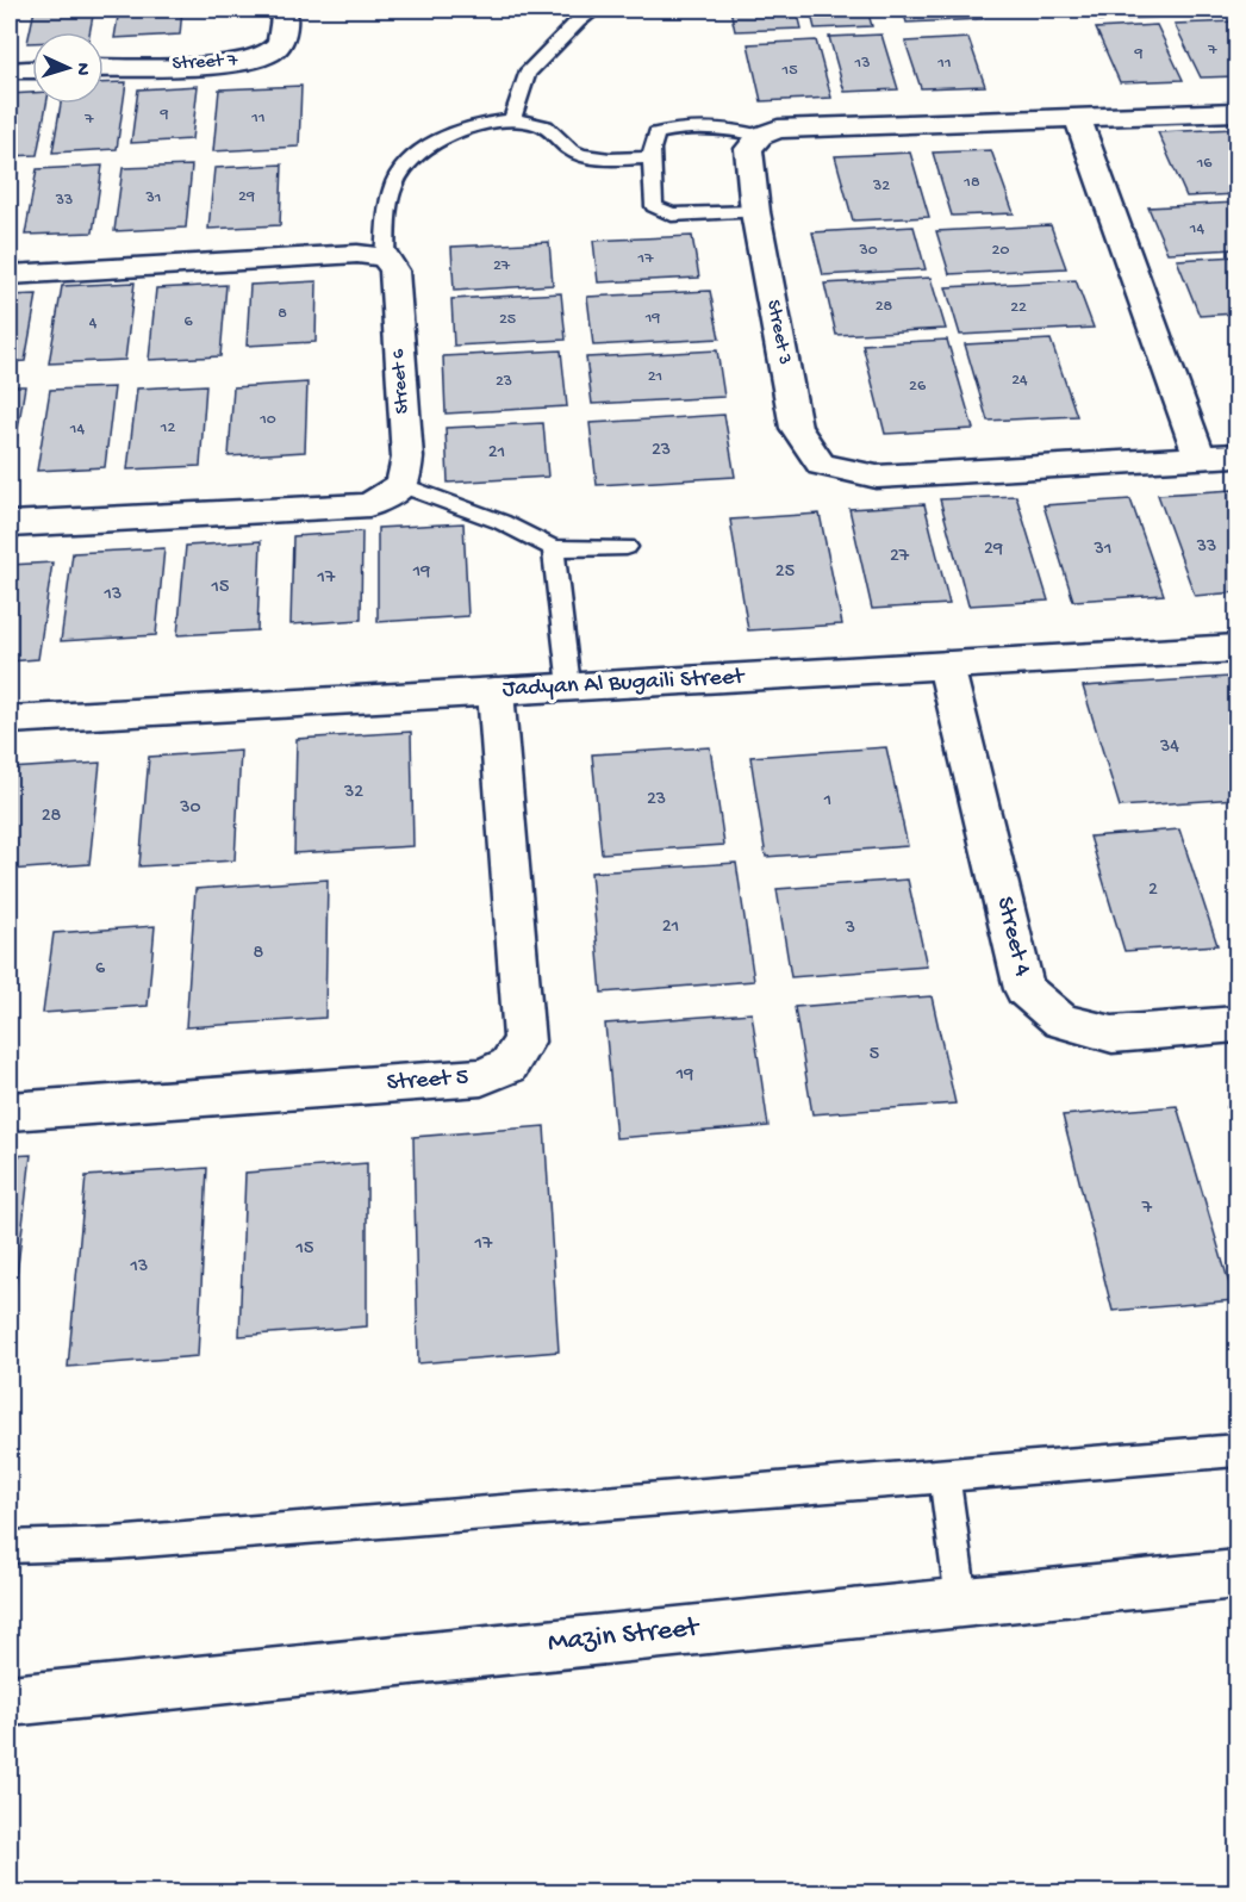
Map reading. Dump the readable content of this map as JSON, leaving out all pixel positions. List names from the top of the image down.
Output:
{
  "streets": {
    "street": [
      "Street 7",
      "Street 3",
      "Street 6",
      "Jadyan Al Bugaili Street",
      "Street 4",
      "Street 5",
      "Mazin Street"
    ]
  },
  "crossings": [
    ["Jadyan Al Bugaili Street", "Street 4"],
    ["Jadyan Al Bugaili Street", "Street 5"]
  ],
  "house_numbers": [
    "7",
    "9",
    "13",
    "11",
    "15",
    "9",
    "11",
    "7",
    "16",
    "18",
    "32",
    "29",
    "31",
    "33",
    "14",
    "30",
    "20",
    "17",
    "27",
    "28",
    "22",
    "8",
    "19",
    "25",
    "6",
    "4",
    "21",
    "24",
    "23",
    "26",
    "10",
    "12",
    "14",
    "23",
    "21",
    "33",
    "29",
    "31",
    "27",
    "19",
    "25",
    "17",
    "15",
    "13",
    "34",
    "32",
    "23",
    "1",
    "30",
    "28",
    "2",
    "21",
    "3",
    "8",
    "6",
    "5",
    "19",
    "7",
    "17",
    "15",
    "13"
  ],
  "north": "right"
}
